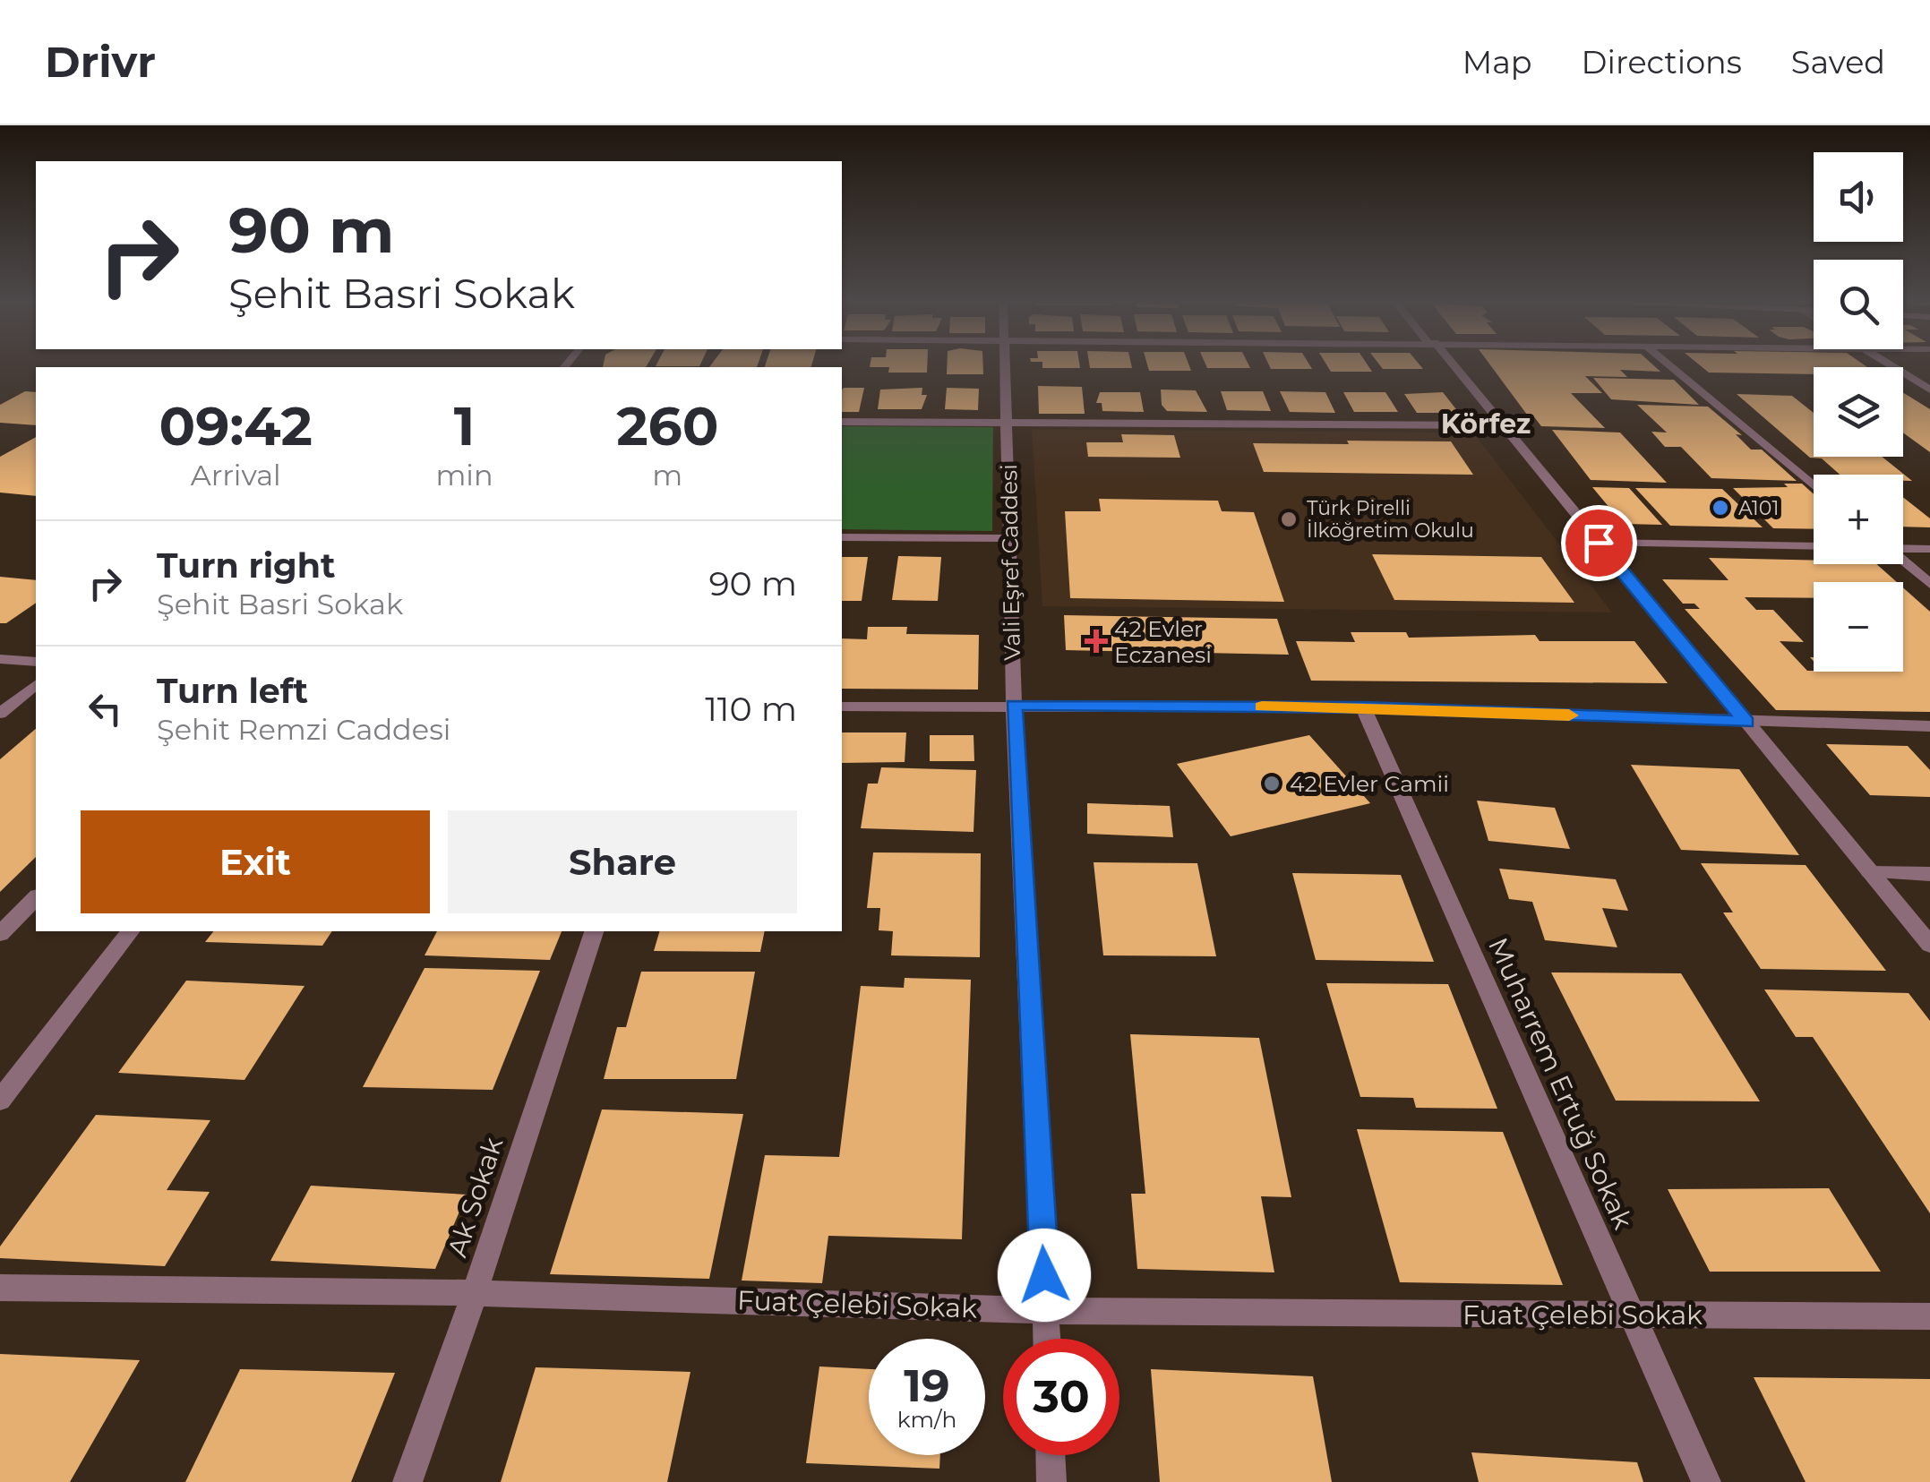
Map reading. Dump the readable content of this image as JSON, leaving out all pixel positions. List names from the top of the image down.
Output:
{
  "streets": {
    "street": [
      "Vali Eşref Caddesi",
      "Muharrem Ertuğ Sokak",
      "Ak Sokak",
      "Fuat Çelebi Sokak"
    ]
  },
  "crossings": [
    ["Vali Eşref Caddesi", "Fuat Çelebi Sokak"],
    ["Muharrem Ertuğ Sokak", "Fuat Çelebi Sokak"],
    ["Ak Sokak", "Fuat Çelebi Sokak"]
  ],
  "districts": ["Körfez"],
  "places": {
    "other": ["A101", "Türk Pirelli İlköğretim Okulu", "42 Evler Camii"],
    "health": ["42 Evler Eczanesi"]
  },
  "page": {
    "header": "Drivr",
    "nav": ["Map", "Directions", "Saved"],
    "map_buttons": ["+", "−"],
    "turn": ["90 m", "Şehit Basri Sokak"],
    "eta": [
      "09:42",
      "Arrival",
      "1",
      "min",
      "260",
      "m"
    ],
    "list": [
      {
        "name": "Turn right",
        "note": "Şehit Basri Sokak",
        "value": "90 m"
      },
      {
        "name": "Turn left",
        "note": "Şehit Remzi Caddesi",
        "value": "110 m"
      }
    ],
    "buttons": ["Exit", "Share"],
    "speed": "19 km/h",
    "limit": "30"
  }
}
